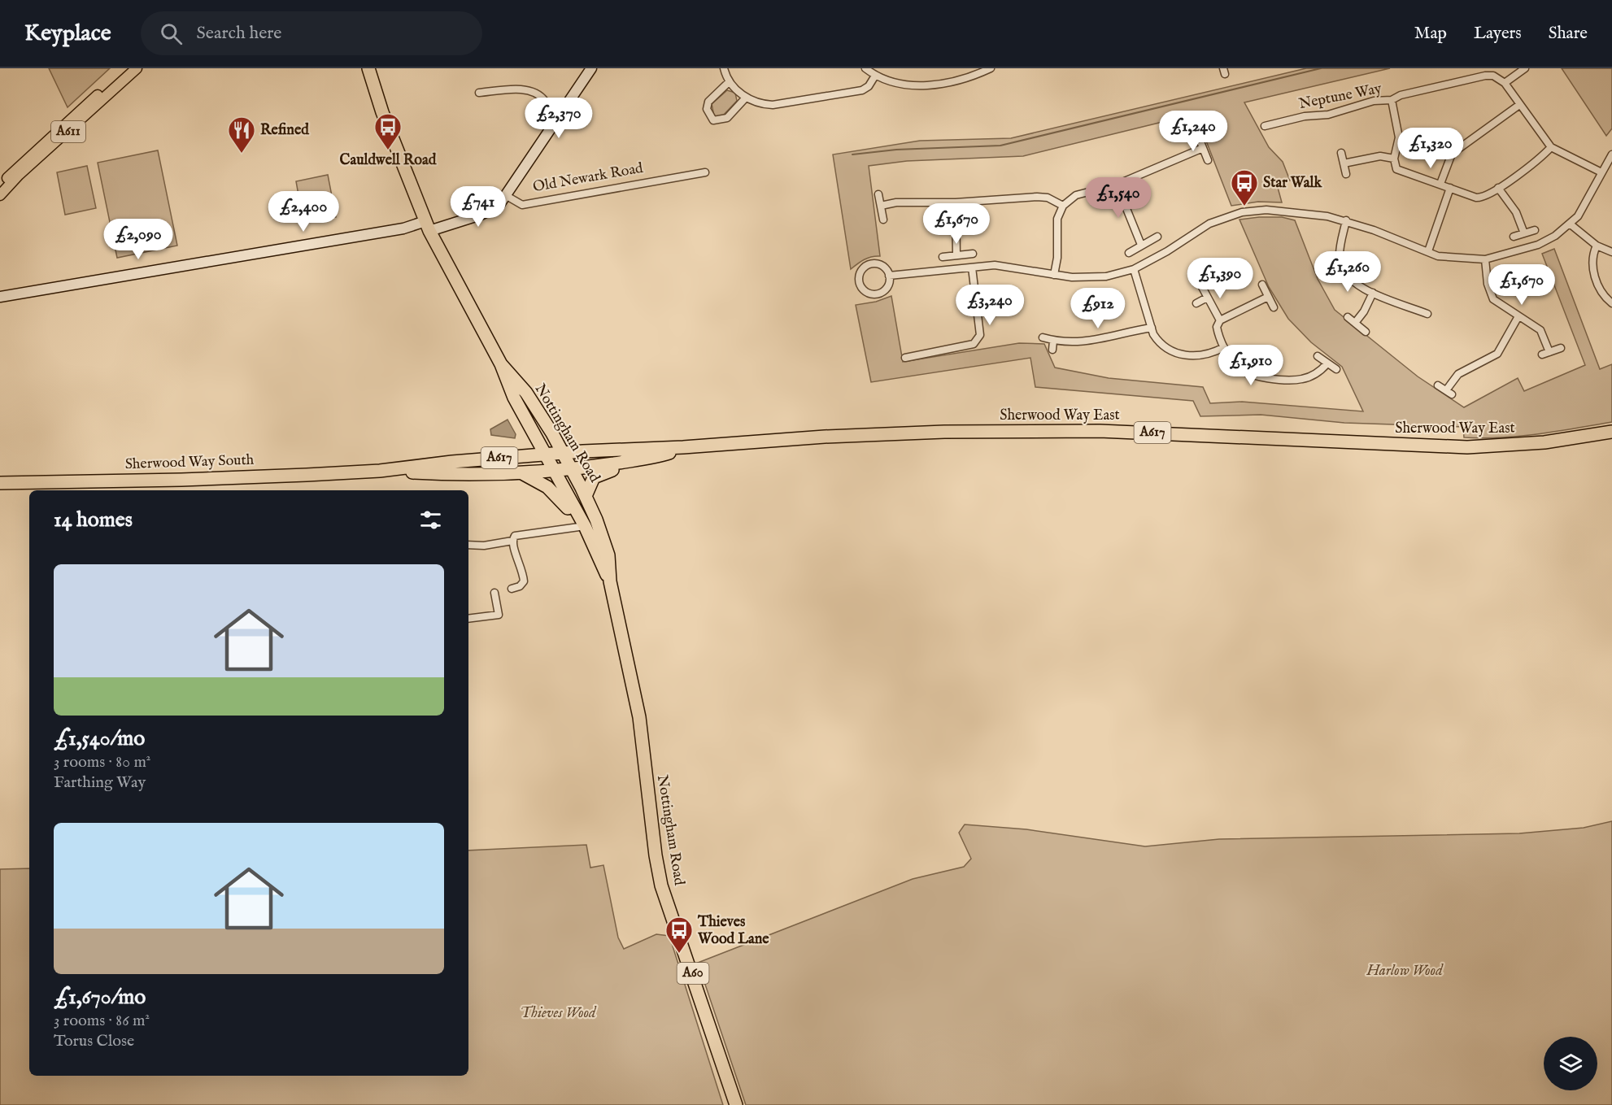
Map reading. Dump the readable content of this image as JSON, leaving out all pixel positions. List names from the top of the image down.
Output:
{
  "streets": {
    "highway": [
      "Sherwood Way East",
      "A617",
      "Nottingham Road",
      "Sherwood Way South",
      "A60"
    ],
    "main road": ["A611"],
    "street": ["Neptune Way", "Old Newark Road"]
  },
  "crossings": [
    ["Sherwood Way East", "Nottingham Road"],
    ["Sherwood Way East", "Sherwood Way South"],
    ["Nottingham Road", "Sherwood Way South"]
  ],
  "parks": ["Harlow Wood", "Thieves Wood"],
  "places": {
    "bus stop": ["Cauldwell Road", "Star Walk", "Thieves Wood Lane"],
    "restaurant": ["Refined"]
  },
  "page": {
    "header": "Keyplace",
    "search": "Search here",
    "nav": ["Map", "Layers", "Share"],
    "price": [
      "£2,370",
      "£1,240",
      "£1,320",
      "£1,540",
      "£741",
      "£2,400",
      "£1,670",
      "£2,090",
      "£1,260",
      "£1,390",
      "£1,670",
      "£3,240",
      "£912",
      "£1,910"
    ],
    "heading": "14 homes",
    "list": [
      {
        "name": "£1,540/mo",
        "note": "3 rooms · 80 m² · Farthing Way"
      },
      {
        "name": "£1,670/mo",
        "note": "3 rooms · 86 m² · Torus Close"
      }
    ]
  }
}
